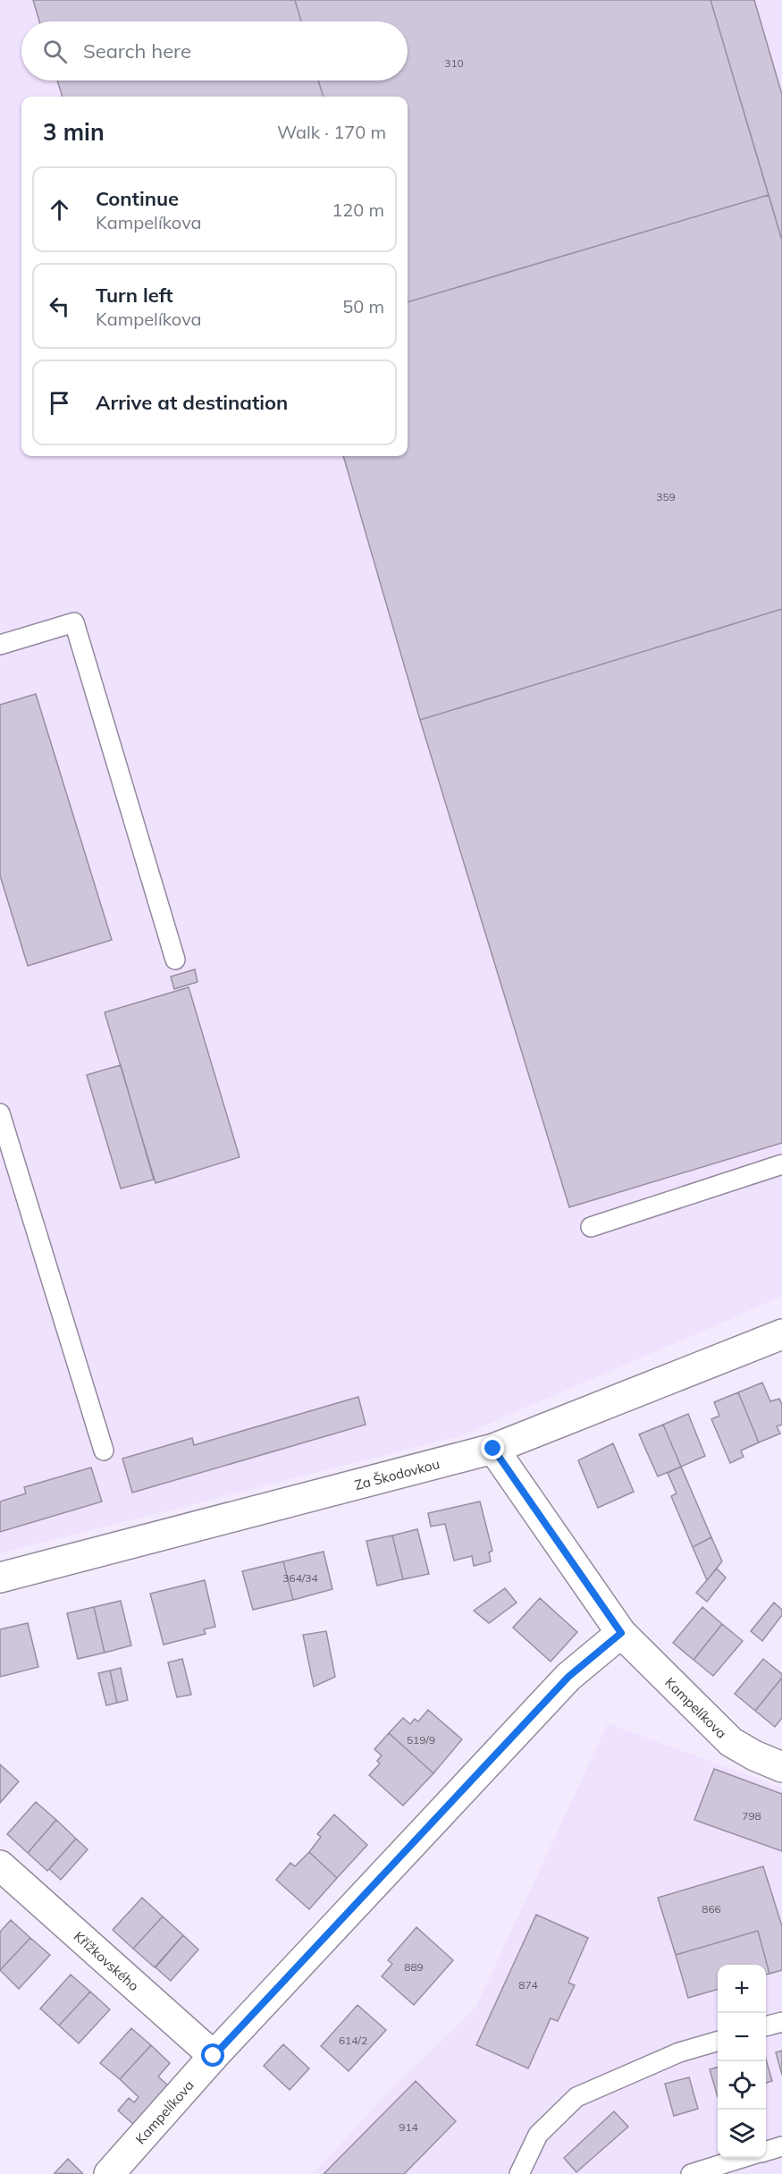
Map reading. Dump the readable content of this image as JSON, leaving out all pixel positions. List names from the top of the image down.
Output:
{
  "streets": {
    "street": ["Za Škodovkou", "Kampelíkova", "Křížkovského"]
  },
  "crossings": [
    ["Za Škodovkou", "Kampelíkova"],
    ["Kampelíkova", "Křížkovského"]
  ],
  "house_numbers": [
    "310",
    "359",
    "364/34",
    "519/9",
    "798",
    "866",
    "889",
    "874",
    "614/2",
    "914"
  ],
  "page": {
    "search": "Search here",
    "heading": ["3 min", "Walk · 170 m"],
    "list": [
      ["Continue", "Kampelíkova", "120 m"],
      ["Turn left", "Kampelíkova", "50 m"],
      "Arrive at destination"
    ],
    "map_buttons": ["+", "−"]
  }
}
